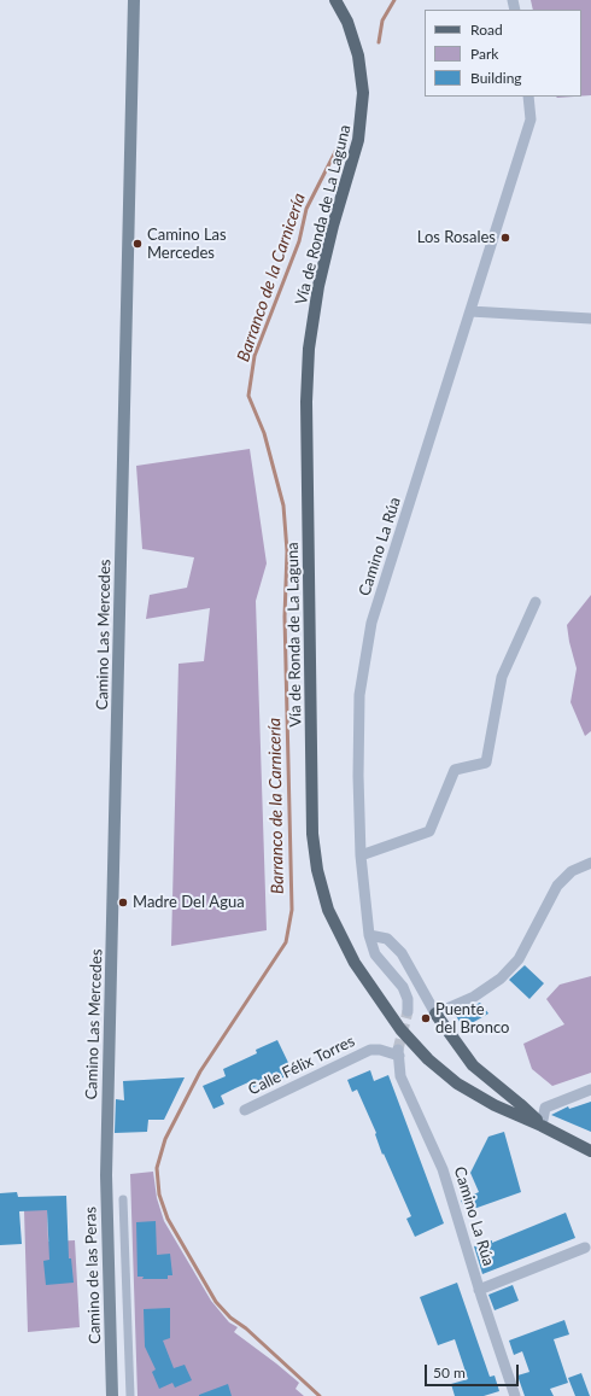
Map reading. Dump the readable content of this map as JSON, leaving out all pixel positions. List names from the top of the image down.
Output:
{
  "streets": {
    "main road": ["Vía de Ronda de La Laguna", "Camino Las Mercedes", "Camino de las Peras"],
    "street": ["Camino La Rúa", "Calle Félix Torres"]
  },
  "crossings": [
    ["Camino La Rúa", "Calle Félix Torres"],
    ["Camino Las Mercedes", "Camino de las Peras"]
  ],
  "water": ["Barranco de la Carnicería"],
  "places": [
    "Los Rosales",
    "Camino Las Mercedes",
    "Madre Del Agua",
    "Puente del Bronco"
  ],
  "legend": ["Road", "Park", "Building"],
  "scale_bar": "50 m"
}
